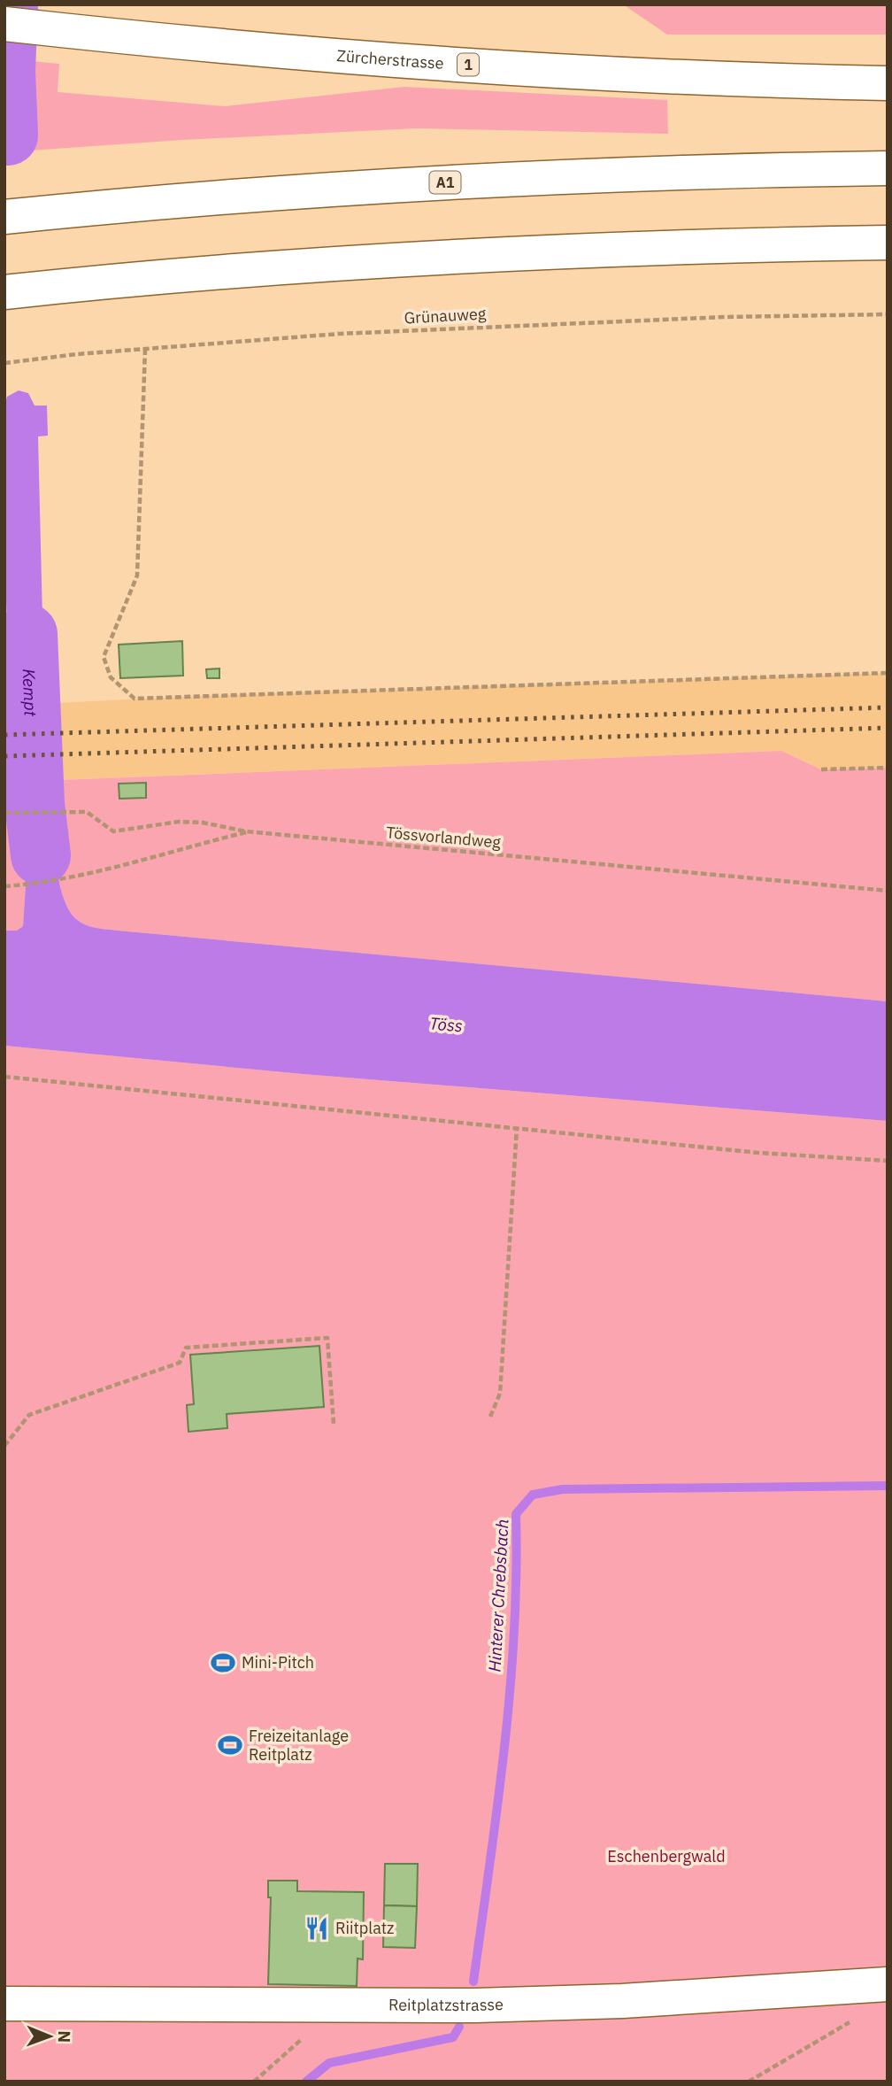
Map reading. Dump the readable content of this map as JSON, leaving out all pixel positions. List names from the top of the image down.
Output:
{
  "streets": {
    "main road": [
      "Zürcherstrasse",
      "1",
      "A1",
      "Reitplatzstrasse"
    ],
    "path": ["Grünauweg", "Tössvorlandweg"]
  },
  "water": ["Kempt", "Töss", "Hinterer Chrebsbach"],
  "parks": ["Eschenbergwald"],
  "places": {
    "sports": ["Mini-Pitch", "Freizeitanlage Reitplatz"],
    "restaurant": ["Riitplatz"]
  },
  "north": "right"
}
